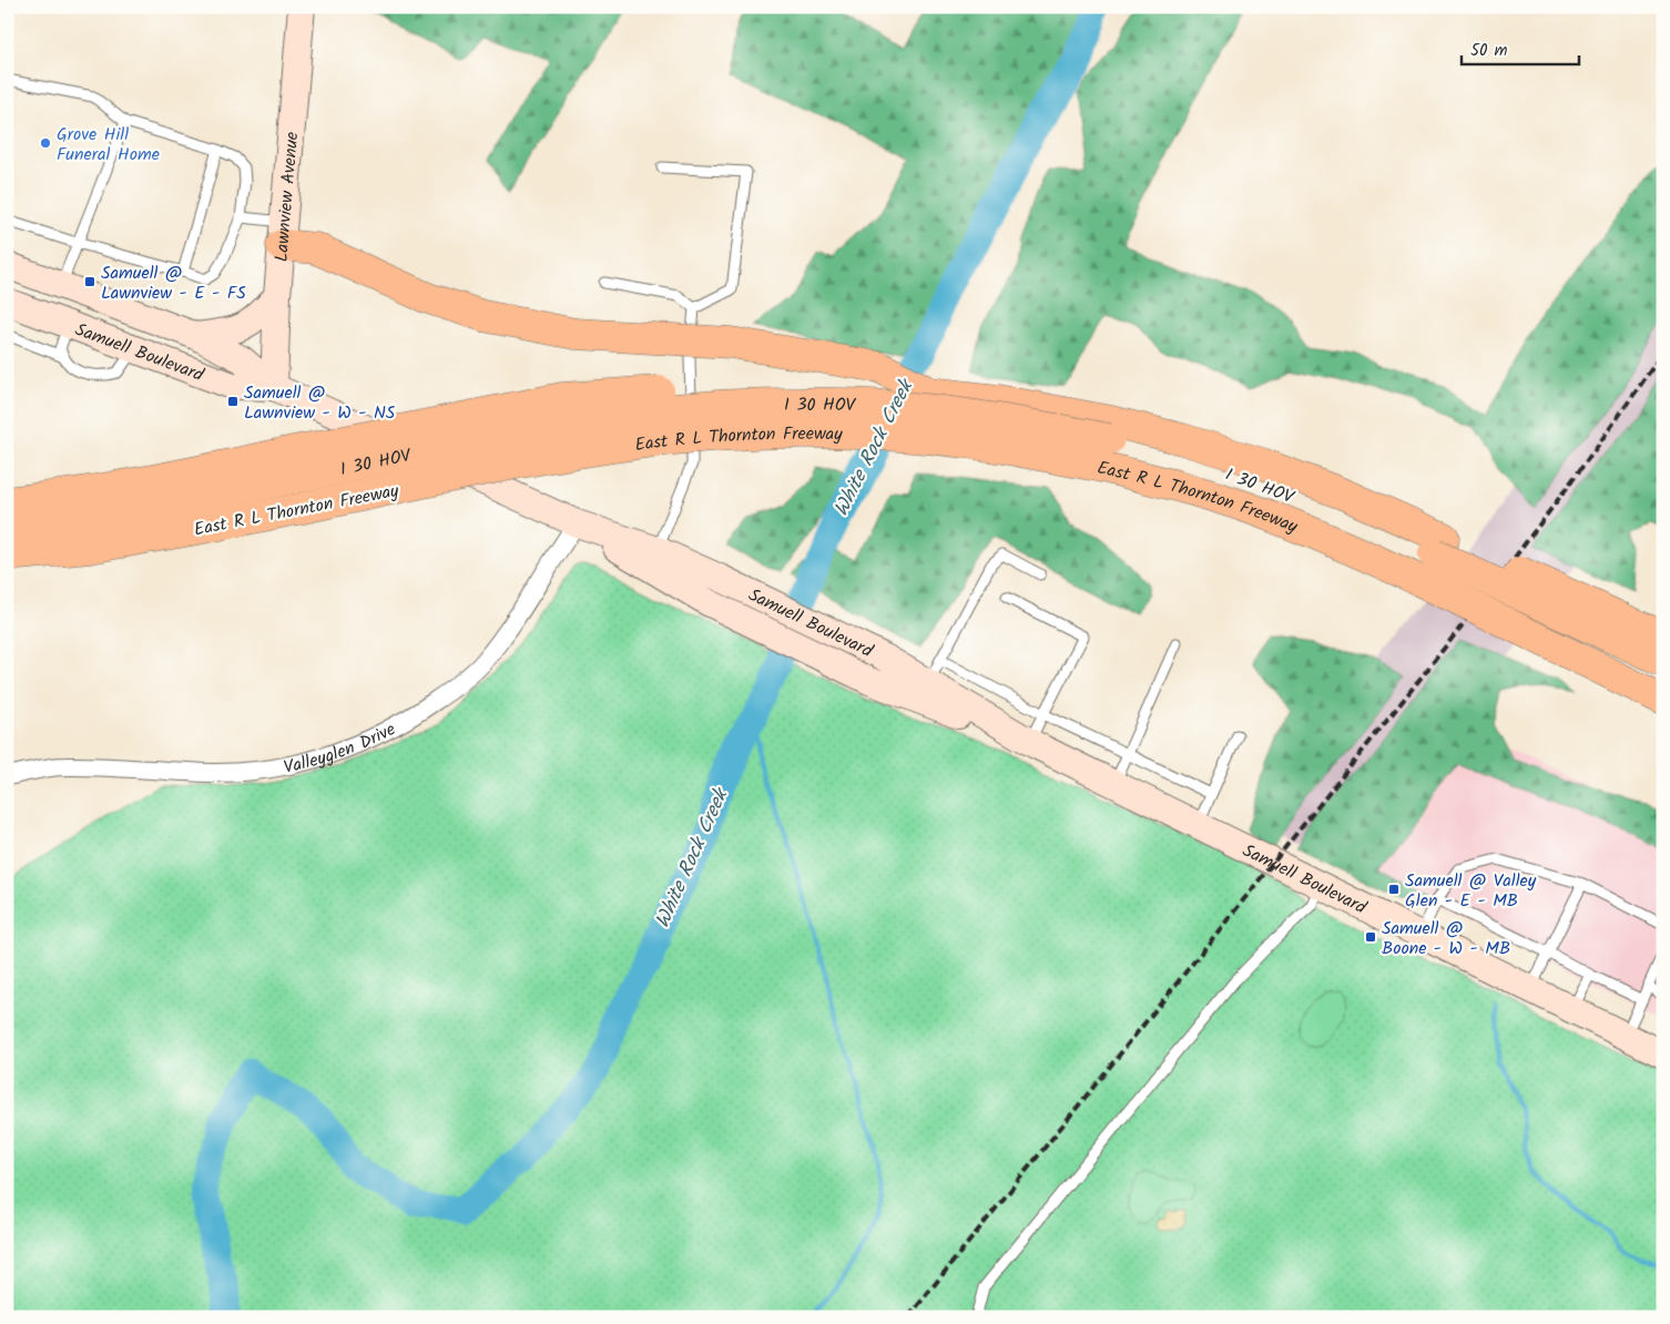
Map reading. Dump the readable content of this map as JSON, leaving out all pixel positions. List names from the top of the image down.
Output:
{
  "streets": {
    "highway": ["I 30 HOV", "East R L Thornton Freeway"],
    "main road": ["Lawnview Avenue", "Samuell Boulevard"],
    "street": ["Valleyglen Drive"]
  },
  "crossings": [
    ["Lawnview Avenue", "Samuell Boulevard"],
    ["Samuell Boulevard", "Valleyglen Drive"],
    ["I 30 HOV", "East R L Thornton Freeway"]
  ],
  "water": ["White Rock Creek"],
  "places": {
    "other": ["Grove Hill Funeral Home"],
    "transit": [
      "Samuell @ Lawnview - E - FS",
      "Samuell @ Lawnview - W - NS",
      "Samuell @ Valley Glen - E - MB",
      "Samuell @ Boone - W - MB"
    ]
  },
  "scale_bar": "50 m"
}
